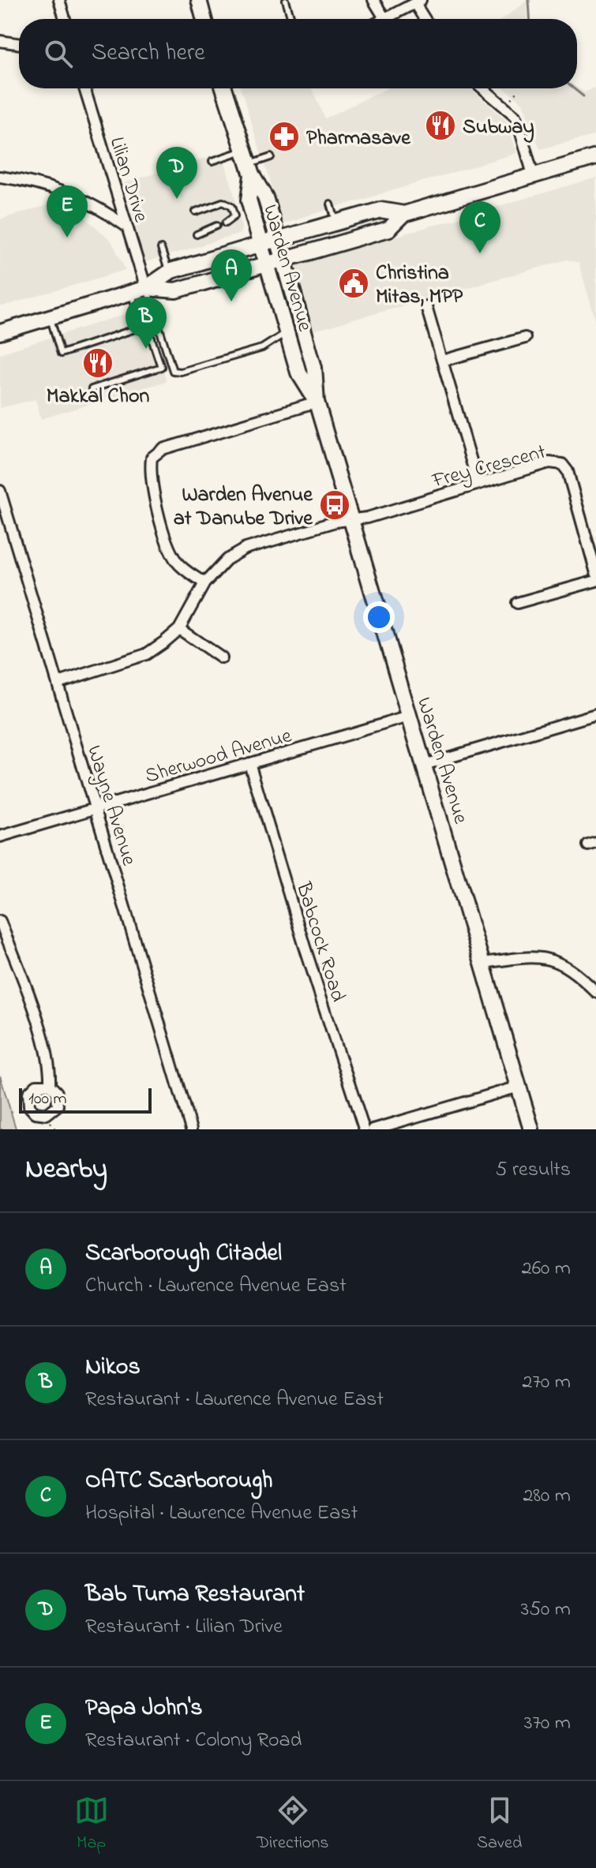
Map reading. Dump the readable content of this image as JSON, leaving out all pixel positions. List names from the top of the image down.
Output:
{
  "streets": {
    "main road": ["Warden Avenue"],
    "street": [
      "Lilian Drive",
      "Frey Crescent",
      "Sherwood Avenue",
      "Wayne Avenue",
      "Babcock Road"
    ]
  },
  "crossings": [
    ["Warden Avenue", "Frey Crescent"],
    ["Warden Avenue", "Sherwood Avenue"],
    ["Sherwood Avenue", "Wayne Avenue"],
    ["Sherwood Avenue", "Babcock Road"]
  ],
  "places": {
    "restaurant": ["Subway", "Makkal Chon"],
    "pharmacy": ["Pharmasave"],
    "public building": ["Christina Mitas, MPP"],
    "bus stop": ["Warden Avenue at Danube Drive"]
  },
  "scale_bar": "100 m",
  "page": {
    "search": "Search here",
    "pins": [
      "D",
      "E",
      "C",
      "A",
      "B"
    ],
    "scale": "100 m",
    "heading": ["Nearby", "5 results"],
    "list": [
      {
        "mark": "A",
        "name": "Scarborough Citadel",
        "note": "Church · Lawrence Avenue East",
        "value": "260 m"
      },
      {
        "mark": "B",
        "name": "Nikos",
        "note": "Restaurant · Lawrence Avenue East",
        "value": "270 m"
      },
      {
        "mark": "C",
        "name": "OATC Scarborough",
        "note": "Hospital · Lawrence Avenue East",
        "value": "280 m"
      },
      {
        "mark": "D",
        "name": "Bab Tuma Restaurant",
        "note": "Restaurant · Lilian Drive",
        "value": "350 m"
      },
      {
        "mark": "E",
        "name": "Papa John's",
        "note": "Restaurant · Colony Road",
        "value": "370 m"
      }
    ],
    "nav": ["Map", "Directions", "Saved"]
  }
}
